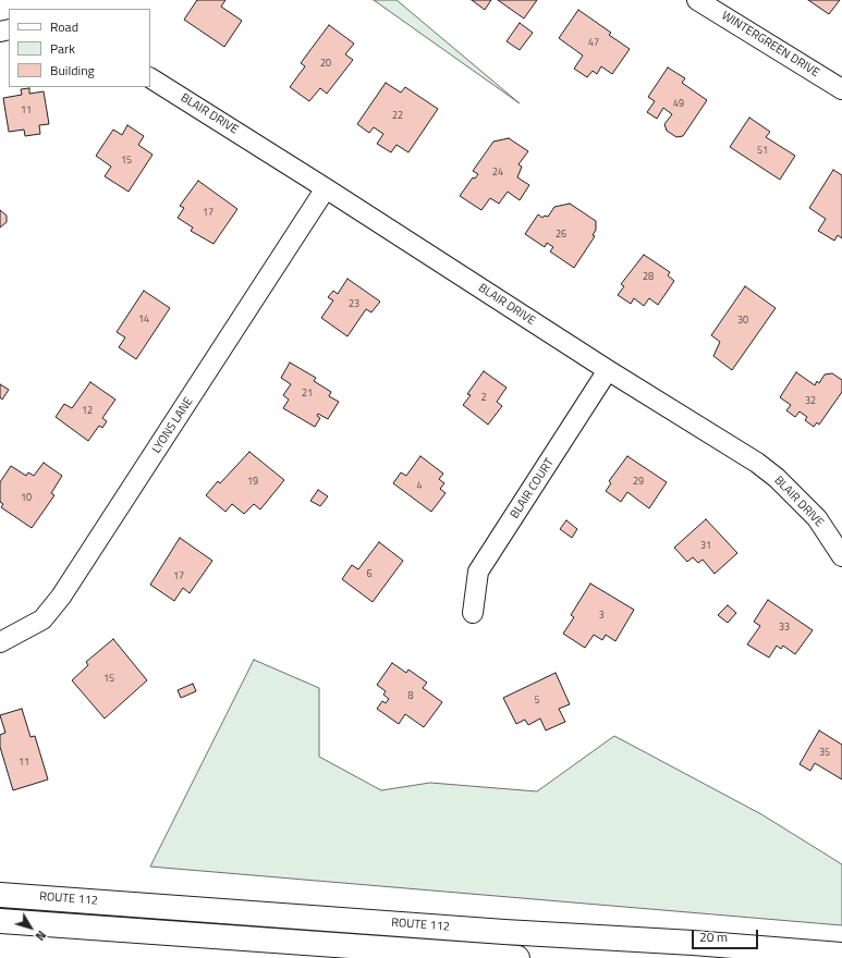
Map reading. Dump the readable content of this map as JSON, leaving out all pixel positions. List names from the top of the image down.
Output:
{
  "streets": {
    "main road": ["ROUTE 112"],
    "street": [
      "WINTERGREEN DRIVE",
      "BLAIR DRIVE",
      "LYONS LANE",
      "BLAIR COURT"
    ]
  },
  "crossings": [
    ["BLAIR DRIVE", "LYONS LANE"],
    ["BLAIR DRIVE", "BLAIR COURT"]
  ],
  "house_numbers": [
    "47",
    "20",
    "49",
    "11",
    "22",
    "51",
    "15",
    "24",
    "17",
    "26",
    "28",
    "23",
    "14",
    "30",
    "21",
    "2",
    "32",
    "12",
    "19",
    "29",
    "4",
    "10",
    "31",
    "6",
    "17",
    "3",
    "33",
    "15",
    "8",
    "5",
    "35",
    "11"
  ],
  "legend": ["Road", "Park", "Building"],
  "scale_bar": "20 m",
  "north": "bottom right"
}
